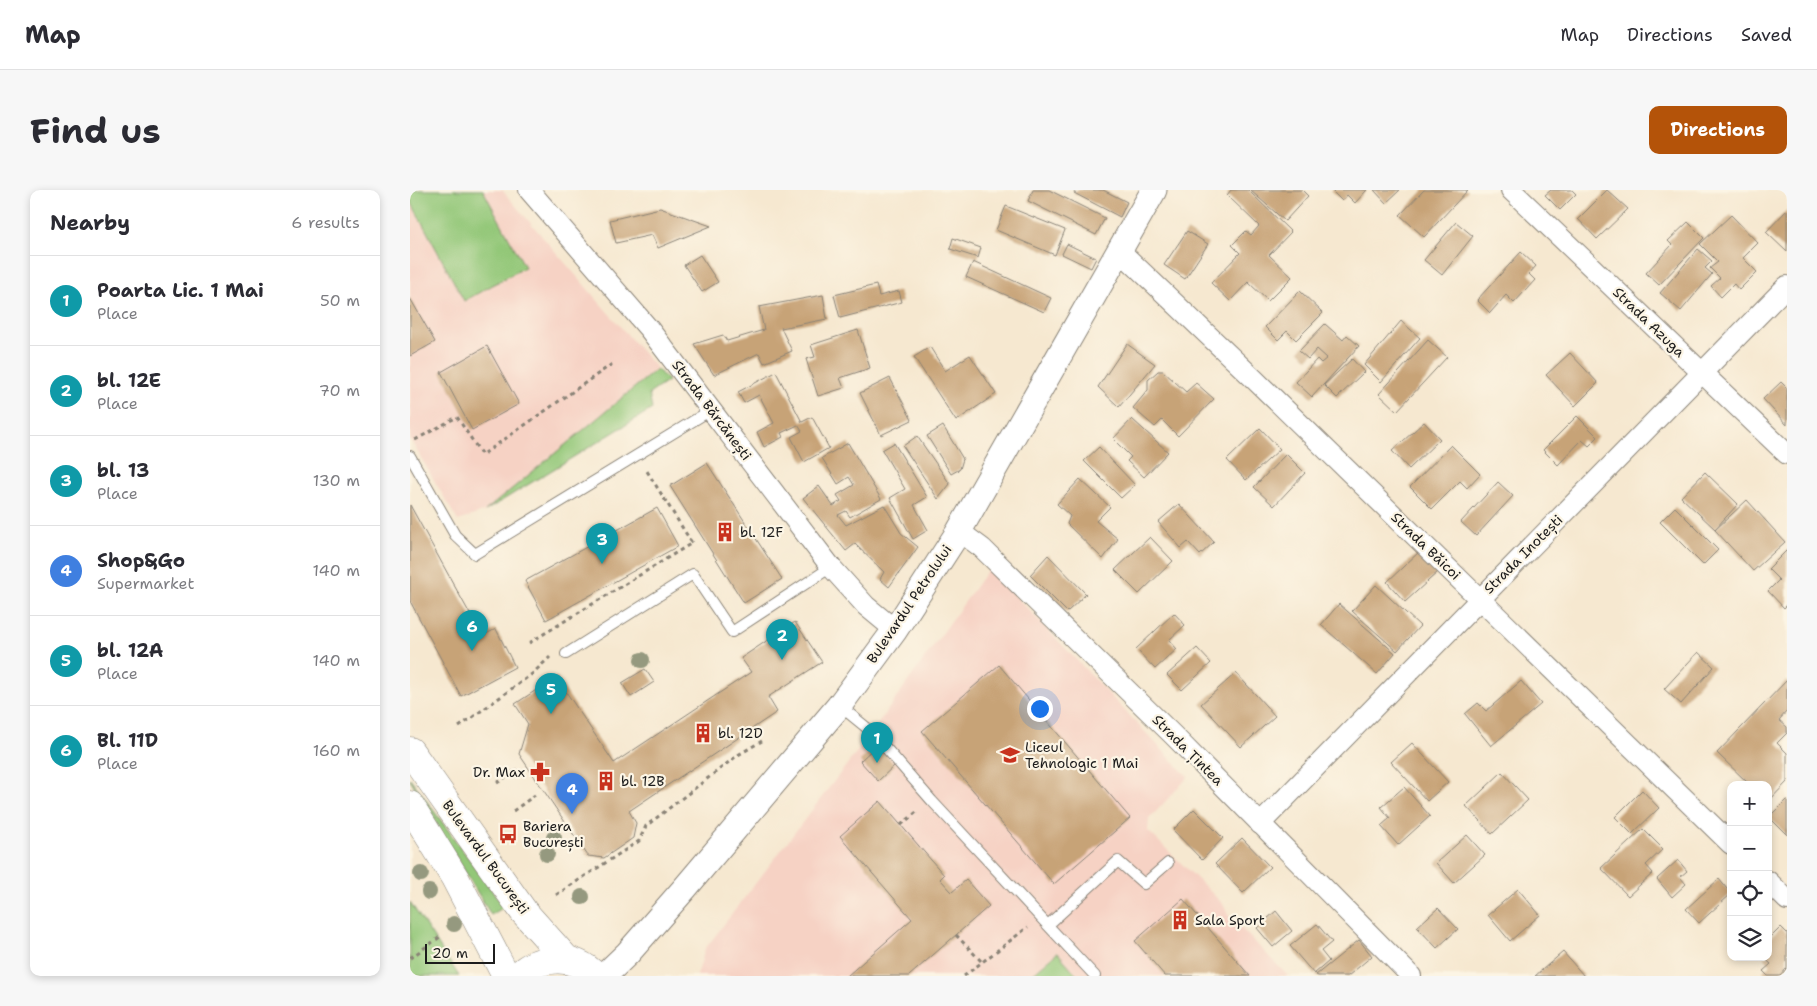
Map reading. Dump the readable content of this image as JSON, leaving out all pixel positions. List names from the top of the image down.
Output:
{
  "streets": {
    "main road": ["Bulevardul București"],
    "street": [
      "Strada Azuga",
      "Strada Bărcănești",
      "Strada Băicoi",
      "Strada Inotești",
      "Bulevardul Petrolului",
      "Strada Țintea"
    ]
  },
  "crossings": [
    ["Strada Azuga", "Strada Inotești"],
    ["Strada Bărcănești", "Bulevardul Petrolului"],
    ["Strada Băicoi", "Strada Inotești"],
    ["Strada Băicoi", "Bulevardul Petrolului"],
    ["Strada Inotești", "Strada Țintea"],
    ["Bulevardul Petrolului", "Strada Țintea"]
  ],
  "places": {
    "building": [
      "bl. 12F",
      "bl. 12D",
      "bl. 12B",
      "Sala Sport"
    ],
    "school or university": ["Liceul Tehnologic 1 Mai"],
    "pharmacy": ["Dr. Max"],
    "bus stop": ["Bariera București"]
  },
  "scale_bar": "20 m",
  "page": {
    "header": "Map",
    "nav": ["Map", "Directions", "Saved"],
    "buttons": "Directions",
    "title": "Find us",
    "heading": ["Nearby", "6 results"],
    "list": [
      {
        "mark": "1",
        "name": "Poarta Lic. 1 Mai",
        "note": "Place",
        "value": "50 m"
      },
      {
        "mark": "2",
        "name": "bl. 12E",
        "note": "Place",
        "value": "70 m"
      },
      {
        "mark": "3",
        "name": "bl. 13",
        "note": "Place",
        "value": "130 m"
      },
      {
        "mark": "4",
        "name": "Shop&Go",
        "note": "Supermarket",
        "value": "140 m"
      },
      {
        "mark": "5",
        "name": "bl. 12A",
        "note": "Place",
        "value": "140 m"
      },
      {
        "mark": "6",
        "name": "Bl. 11D",
        "note": "Place",
        "value": "160 m"
      }
    ],
    "pins": [
      "3",
      "6",
      "2",
      "5",
      "1",
      "4"
    ],
    "map_buttons": ["+", "−"],
    "scale": "20 m"
  }
}
